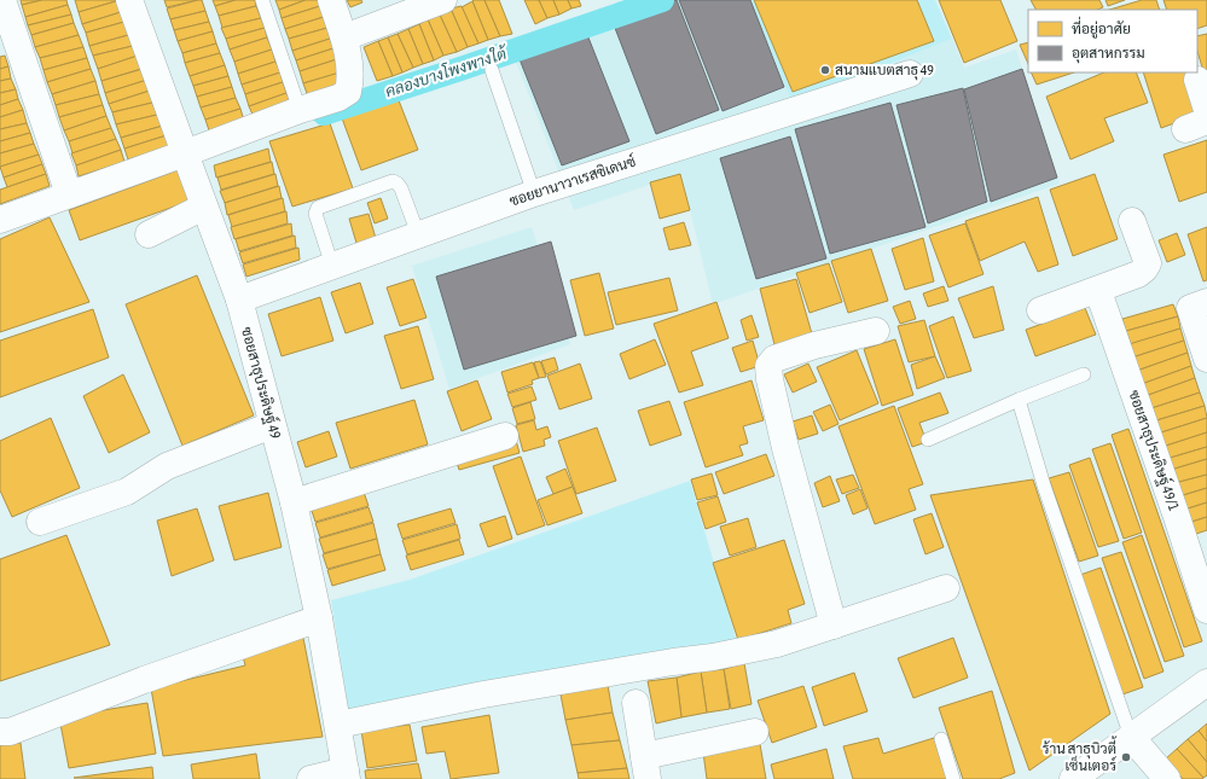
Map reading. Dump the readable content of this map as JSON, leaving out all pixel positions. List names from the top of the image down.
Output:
{
  "streets": {
    "street": ["ซอยยานาวาเรสซิเดนซ์", "ซอยสาธุประดิษฐ์ 49", "ซอยสาธุประดิษฐ์ 49/1"]
  },
  "crossings": [
    ["ซอยยานาวาเรสซิเดนซ์", "ซอยสาธุประดิษฐ์ 49"]
  ],
  "water": ["คลองบางโพงพางใต้"],
  "places": ["สนามแบตสาธุ 49", "ร้าน สาธุบิวตี้ เซ็นเตอร์"],
  "legend": ["ที่อยู่อาศัย", "อุตสาหกรรม"]
}
